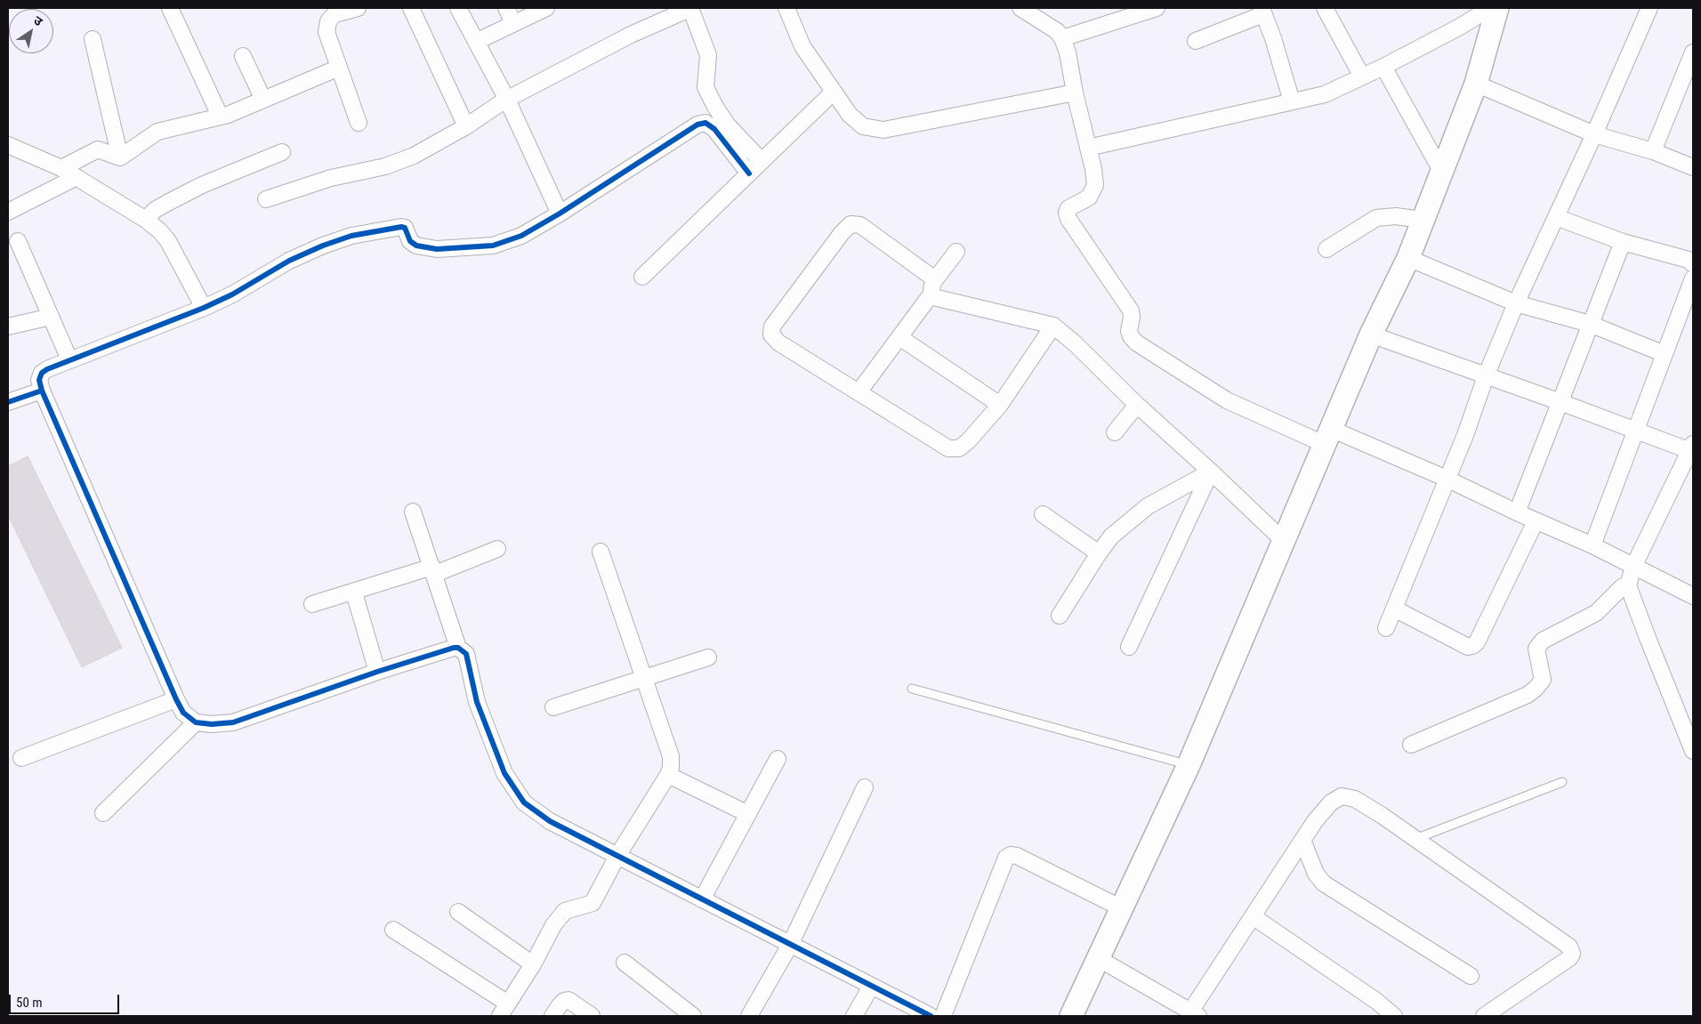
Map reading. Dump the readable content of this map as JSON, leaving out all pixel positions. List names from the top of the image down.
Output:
{
  "scale_bar": "50 m",
  "north": "top right"
}
